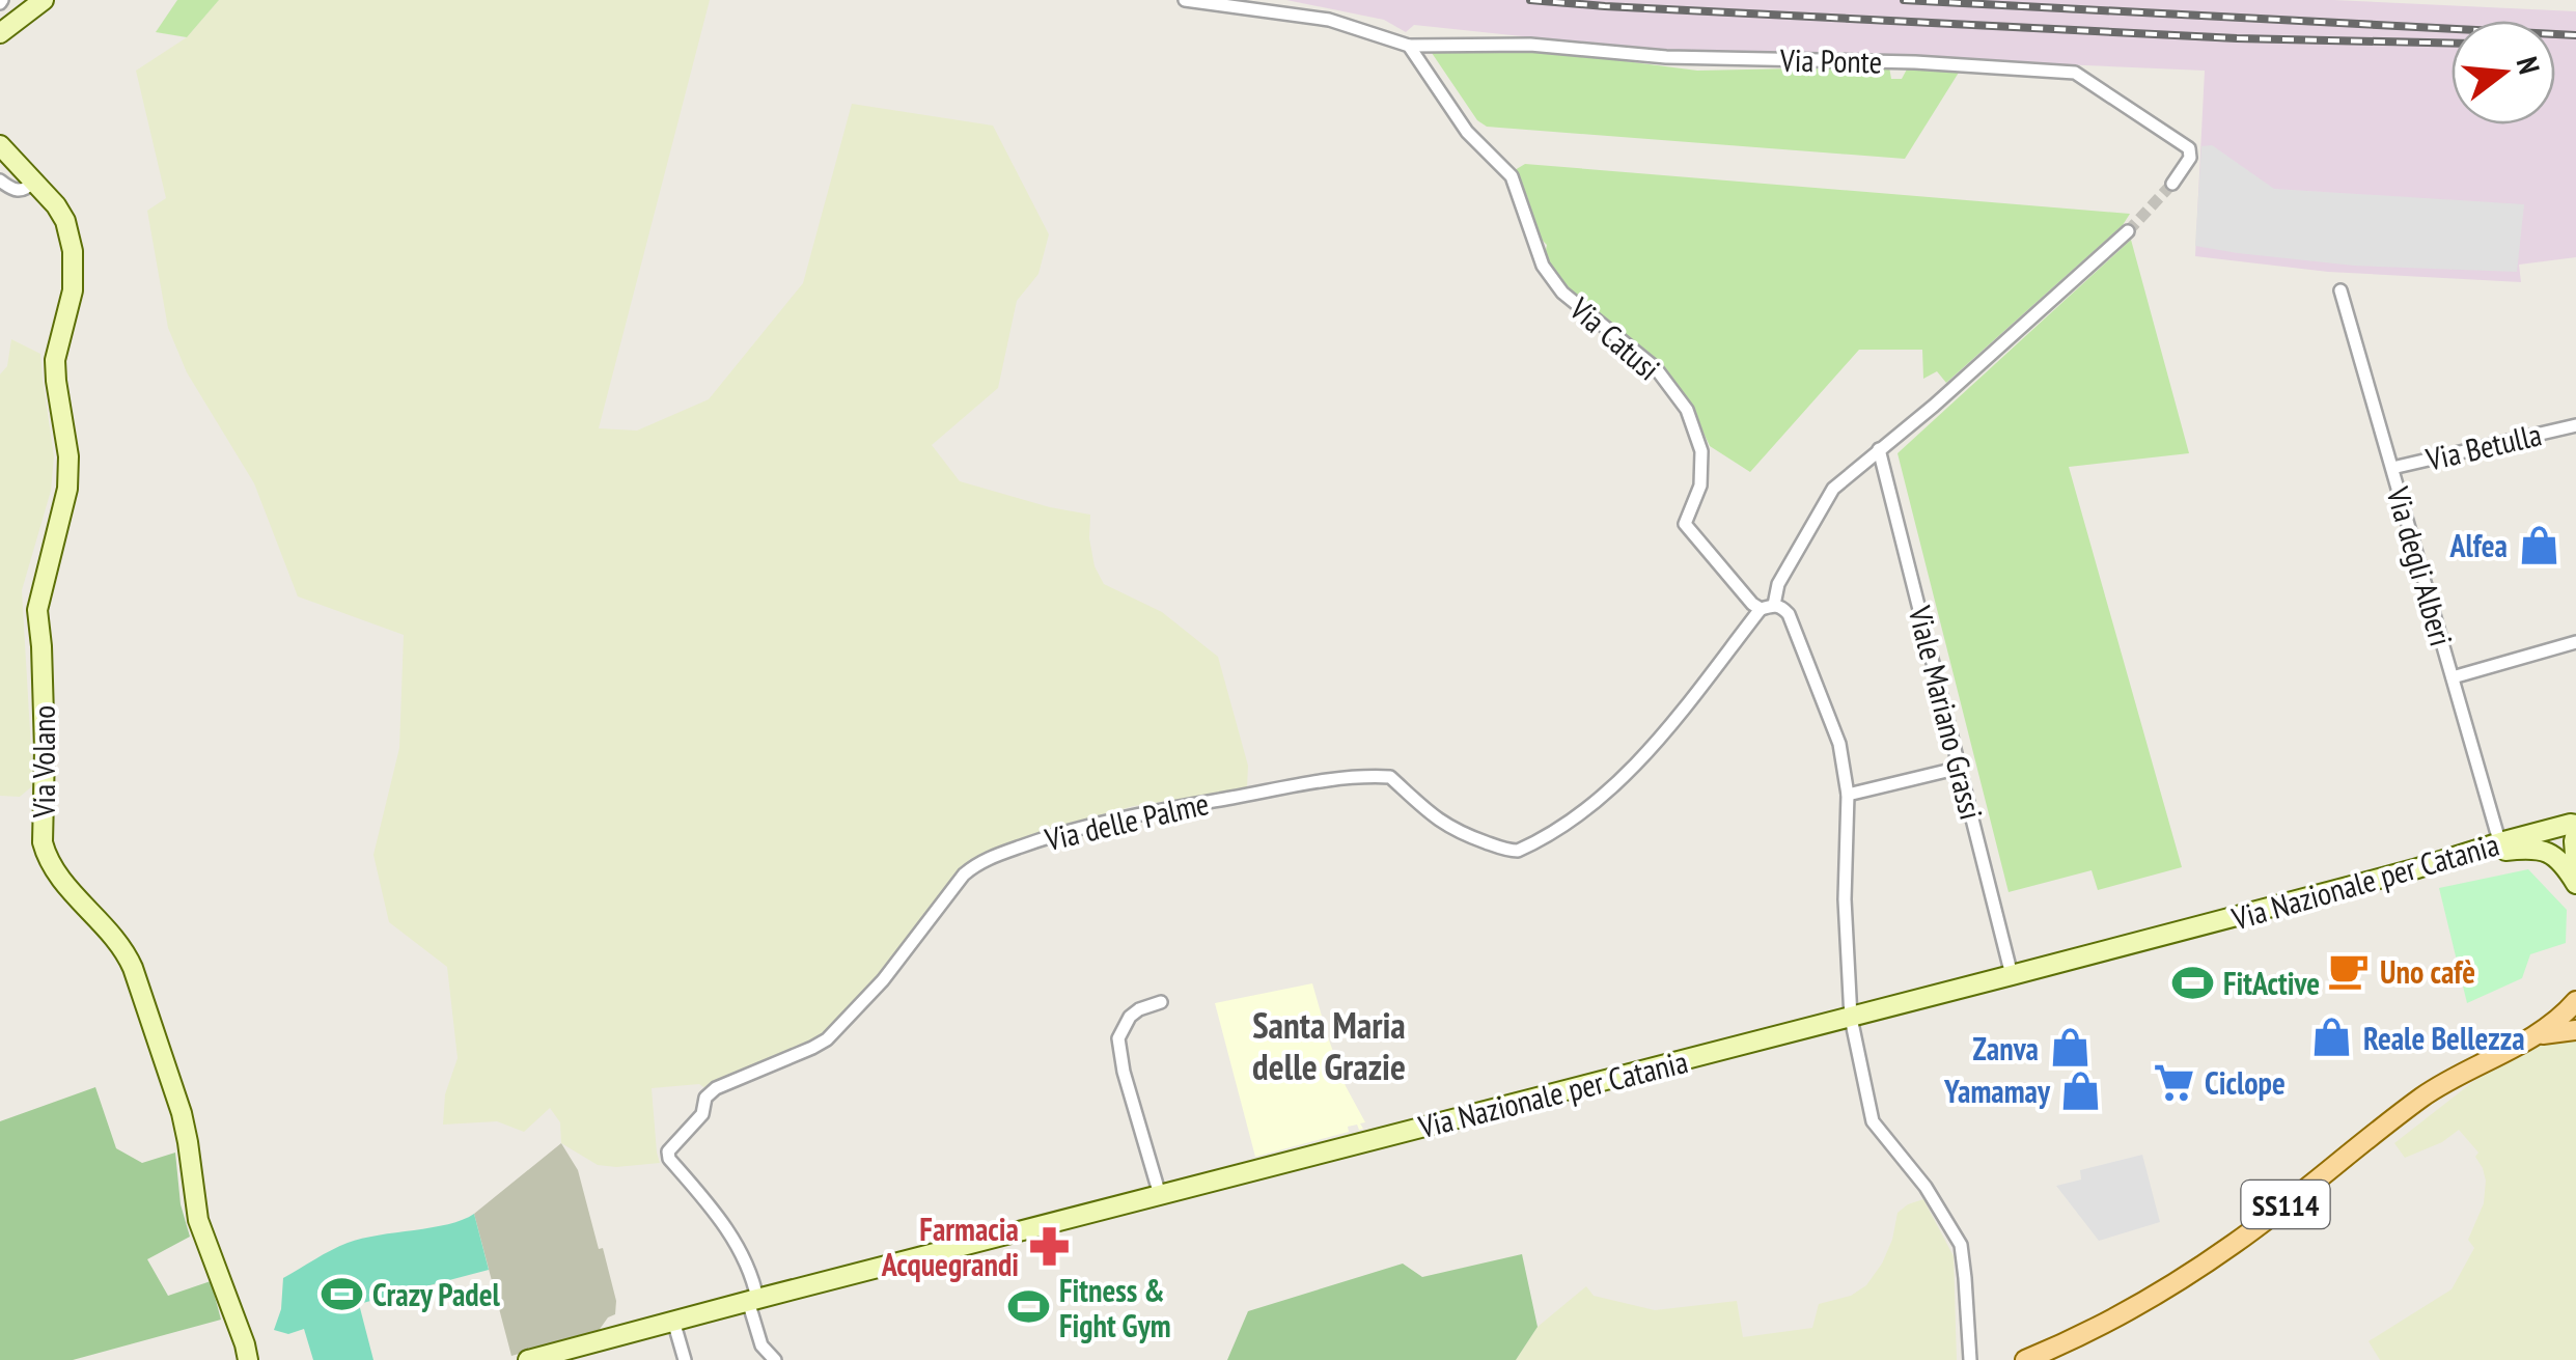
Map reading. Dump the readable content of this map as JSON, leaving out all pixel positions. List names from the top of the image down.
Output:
{
  "streets": {
    "main road": ["Via Volano", "Via Nazionale per Catania", "SS114"],
    "street": [
      "Via Ponte",
      "Via Catusi",
      "Via Betulla",
      "Via degli Alberi",
      "Viale Mariano Grassi",
      "Via delle Palme"
    ]
  },
  "crossings": [
    ["Via Ponte", "Via Catusi"],
    ["Via Catusi", "Via delle Palme"],
    ["Via Catusi", "Via Nazionale per Catania"],
    ["Via Betulla", "Via degli Alberi"],
    ["Via degli Alberi", "Via Nazionale per Catania"],
    ["Viale Mariano Grassi", "Via Nazionale per Catania"],
    ["Via delle Palme", "Via Nazionale per Catania"]
  ],
  "districts": ["Santa Maria delle Grazie"],
  "places": {
    "shop": [
      "Alfea",
      "Reale Bellezza",
      "Zanva",
      "Yamamay"
    ],
    "cafe": ["Uno cafè"],
    "sports": ["FitActive", "Crazy Padel", "Fitness & Fight Gym"],
    "supermarket": ["Ciclope"],
    "pharmacy": ["Farmacia Acquegrandi"]
  },
  "north": "right"
}
